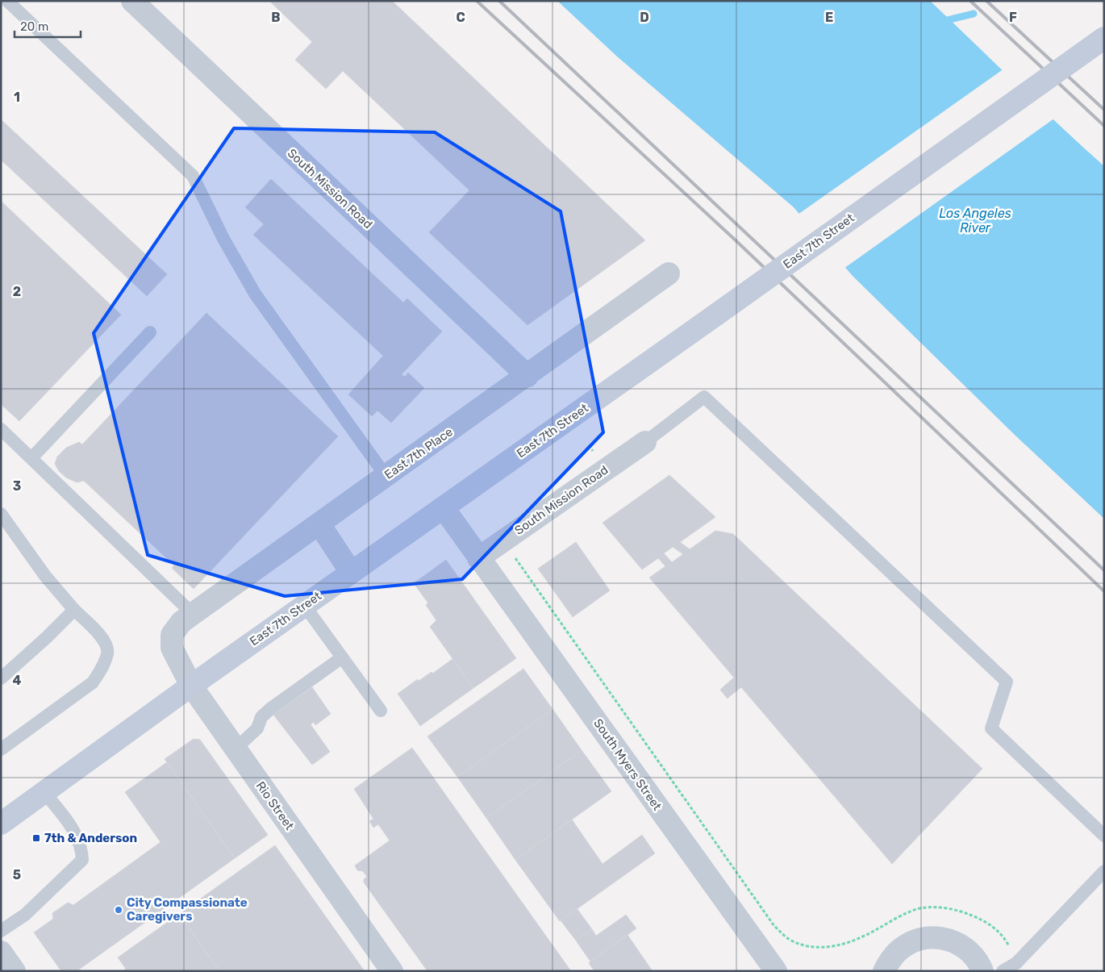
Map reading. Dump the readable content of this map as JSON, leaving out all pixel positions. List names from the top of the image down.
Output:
{
  "streets": {
    "main road": ["East 7th Street"],
    "street": [
      "South Mission Road",
      "East 7th Place",
      "South Myers Street",
      "Rio Street"
    ]
  },
  "crossings": [
    ["South Mission Road", "East 7th Place"],
    ["South Mission Road", "South Myers Street"],
    ["East 7th Street", "South Myers Street"],
    ["East 7th Street", "Rio Street"],
    ["East 7th Place", "Rio Street"]
  ],
  "water": ["Los Angeles River"],
  "places": {
    "transit": ["7th & Anderson"],
    "other": ["City Compassionate Caregivers"]
  },
  "scale_bar": "20 m",
  "grid": {
    "columns": [
      "B",
      "C",
      "D",
      "E",
      "F"
    ],
    "rows": [
      "1",
      "2",
      "3",
      "4",
      "5"
    ]
  }
}
